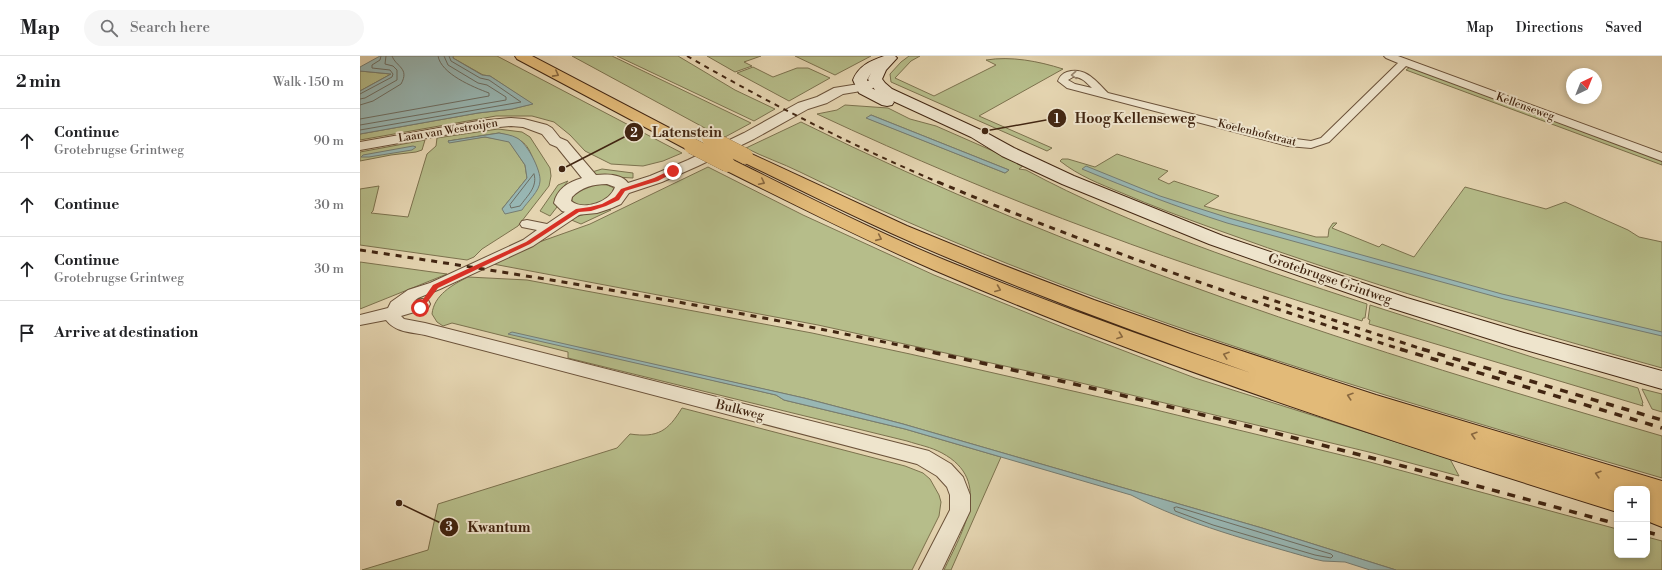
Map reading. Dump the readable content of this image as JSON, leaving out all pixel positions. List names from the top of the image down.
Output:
{
  "streets": {
    "main road": ["Grotebrugse Grintweg"],
    "street": [
      "Kellenseweg",
      "Laan van Westroijen",
      "Koelenhofstraat",
      "Bulkweg"
    ]
  },
  "crossings": [
    ["Kellenseweg", "Koelenhofstraat"]
  ],
  "places": ["Hoog Kellenseweg", "Latenstein", "Kwantum"],
  "north": "top right",
  "page": {
    "header": "Map",
    "search": "Search here",
    "nav": ["Map", "Directions", "Saved"],
    "heading": ["2 min", "Walk · 150 m"],
    "list": [
      ["Continue", "Grotebrugse Grintweg", "90 m"],
      ["Continue", "30 m"],
      ["Continue", "Grotebrugse Grintweg", "30 m"],
      "Arrive at destination"
    ],
    "map_buttons": ["+", "−"]
  }
}
